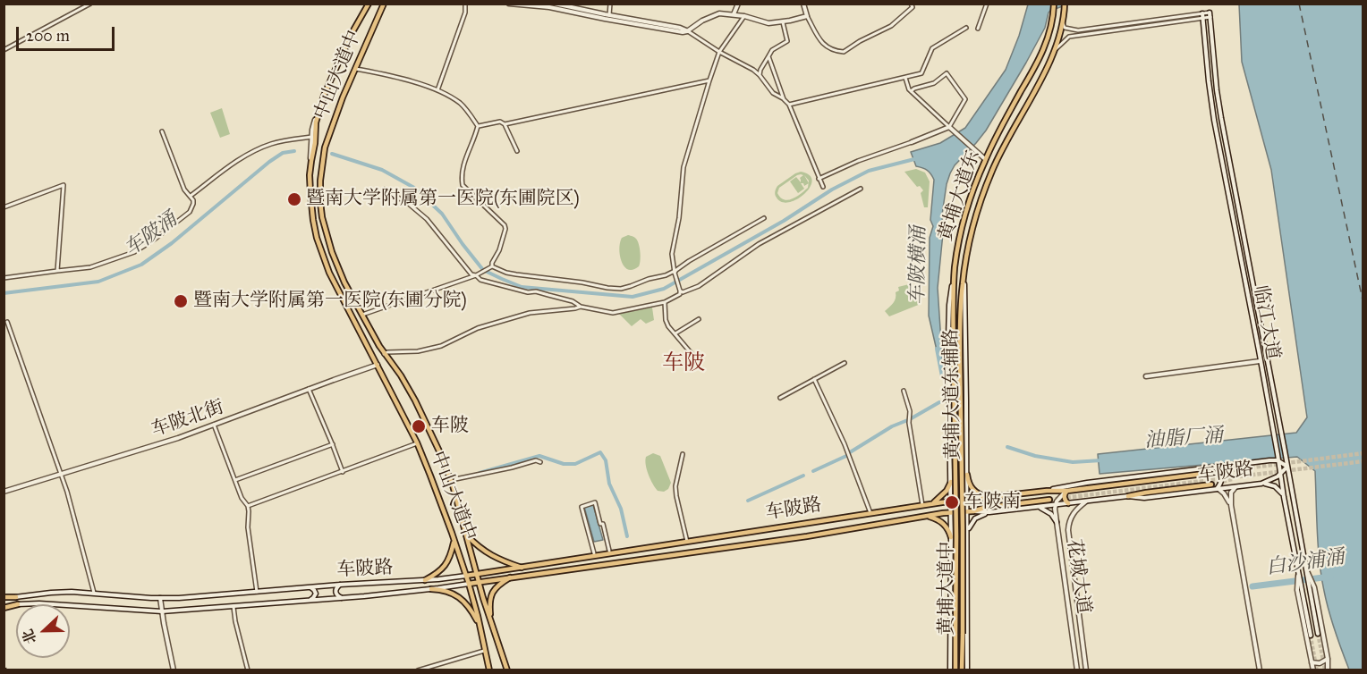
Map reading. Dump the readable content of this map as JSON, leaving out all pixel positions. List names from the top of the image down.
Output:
{
  "streets": {
    "main road": [
      "中山大道中",
      "黄埔大道东",
      "临江大道",
      "黄埔大道东辅路",
      "车陂北街",
      "车陂路",
      "花城大道",
      "黄埔大道中"
    ]
  },
  "crossings": [
    ["中山大道中", "车陂北街"],
    ["中山大道中", "车陂路"],
    ["黄埔大道东", "黄埔大道东辅路"],
    ["黄埔大道东", "黄埔大道中"],
    ["临江大道", "车陂路"],
    ["黄埔大道东辅路", "车陂路"],
    ["车陂路", "花城大道"]
  ],
  "districts": ["车陂"],
  "water": [
    "车陂涌",
    "车陂横涌",
    "油脂厂涌",
    "白沙浦涌"
  ],
  "places": [
    "暨南大学附属第一医院(东圃院区)",
    "暨南大学附属第一医院(东圃分院)",
    "车陂",
    "车陂南"
  ],
  "scale_bar": "200 m",
  "north": "left"
}
